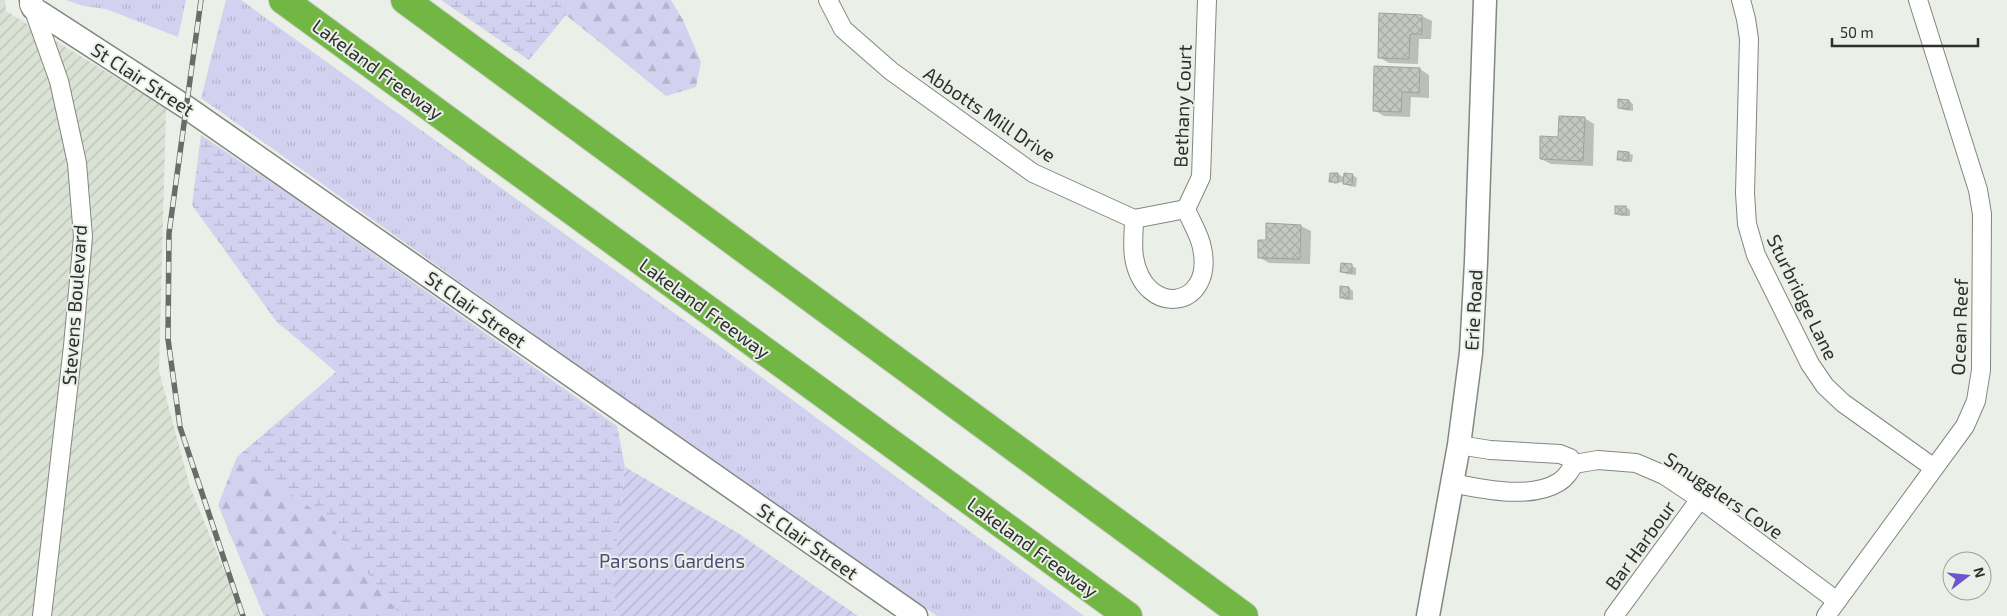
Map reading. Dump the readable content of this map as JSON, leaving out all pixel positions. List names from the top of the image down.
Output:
{
  "streets": {
    "highway": ["Lakeland Freeway"],
    "street": [
      "St Clair Street",
      "Bethany Court",
      "Abbotts Mill Drive",
      "Sturbridge Lane",
      "Stevens Boulevard",
      "Erie Road",
      "Ocean Reef",
      "Smugglers Cove",
      "Bar Harbour"
    ]
  },
  "crossings": [
    ["St Clair Street", "Stevens Boulevard"],
    ["Bethany Court", "Abbotts Mill Drive"],
    ["Sturbridge Lane", "Ocean Reef"],
    ["Ocean Reef", "Smugglers Cove"],
    ["Smugglers Cove", "Bar Harbour"]
  ],
  "parks": ["Parsons Gardens"],
  "scale_bar": "50 m",
  "north": "right"
}
